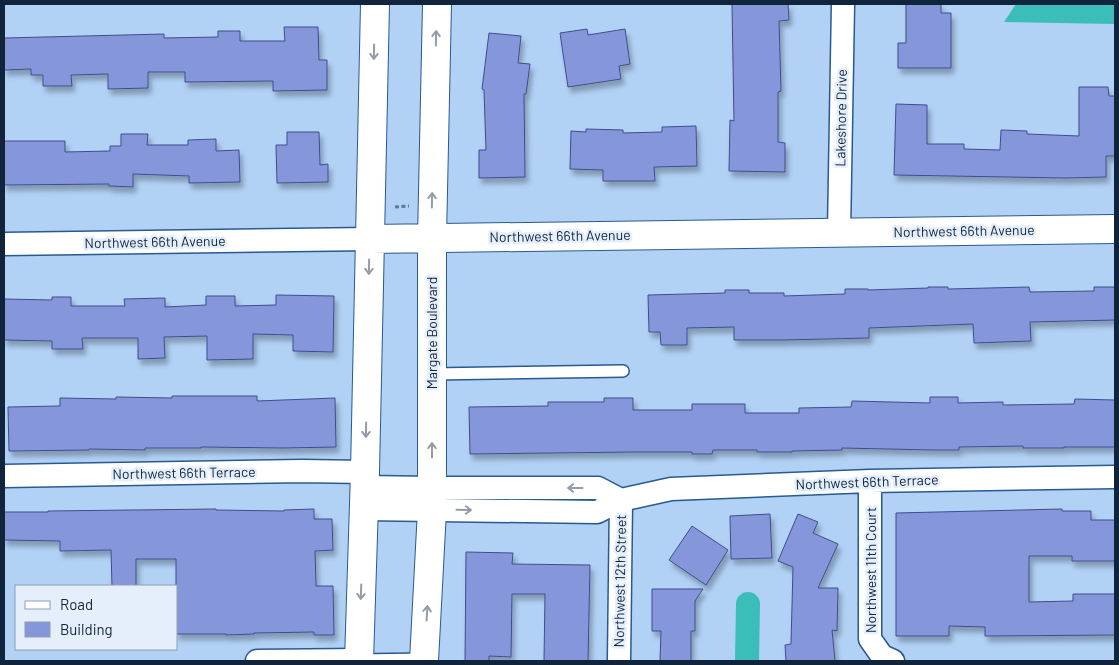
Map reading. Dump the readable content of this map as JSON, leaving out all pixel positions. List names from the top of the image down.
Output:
{
  "streets": {
    "street": [
      "Lakeshore Drive",
      "Northwest 66th Avenue",
      "Margate Boulevard",
      "Northwest 66th Terrace",
      "Northwest 11th Court",
      "Northwest 12th Street"
    ]
  },
  "crossings": [
    ["Lakeshore Drive", "Northwest 66th Avenue"],
    ["Northwest 66th Avenue", "Margate Boulevard"],
    ["Margate Boulevard", "Northwest 66th Terrace"],
    ["Northwest 66th Terrace", "Northwest 11th Court"],
    ["Northwest 66th Terrace", "Northwest 12th Street"]
  ],
  "legend": ["Road", "Building"]
}
